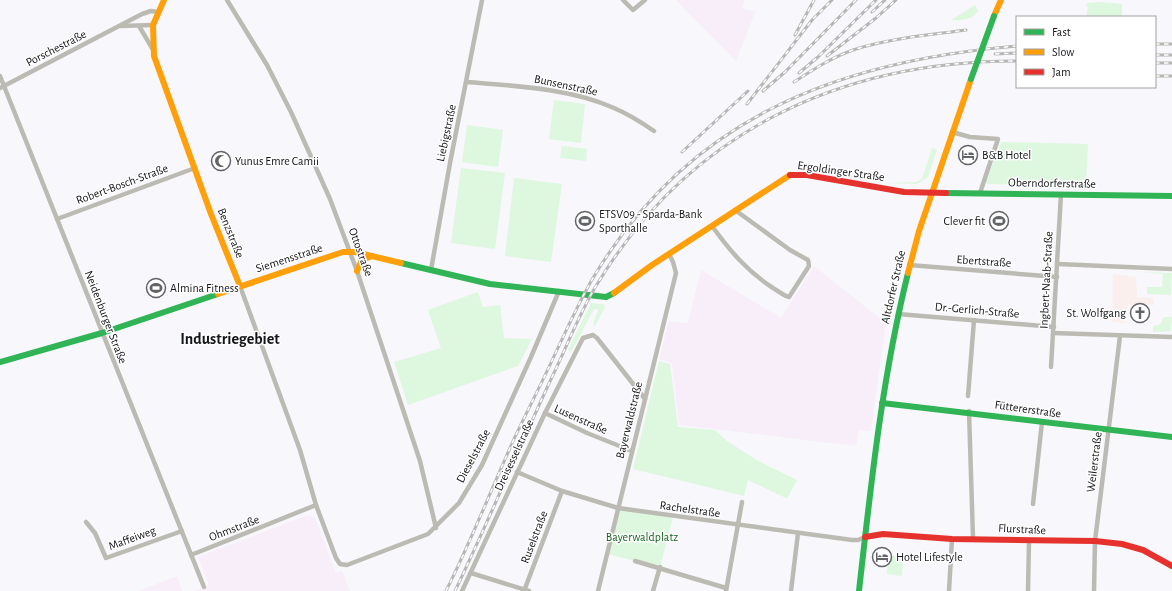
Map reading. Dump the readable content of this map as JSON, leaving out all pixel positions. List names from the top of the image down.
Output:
{
  "streets": {
    "main road": [
      "Ergoldinger Straße",
      "Oberndorferstraße",
      "Benzstraße",
      "Siemensstraße",
      "Altdorfer Straße",
      "Füttererstraße",
      "Flurstraße"
    ],
    "street": [
      "Porschestraße",
      "Bunsenstraße",
      "Liebigstraße",
      "Robert-Bosch-Straße",
      "Ottostraße",
      "Ebertstraße",
      "Ingbert-Naab-Straße",
      "Dr.-Gerlich-Straße",
      "Neidenburger Straße",
      "Lusenstraße",
      "Bayerwaldstraße",
      "Dreisesselstraße",
      "Dieselstraße",
      "Weilerstraße",
      "Rachelstraße",
      "Ohmstraße",
      "Ruselstraße",
      "Maffeiweg"
    ]
  },
  "crossings": [
    ["Porschestraße", "Benzstraße"],
    ["Porschestraße", "Neidenburger Straße"],
    ["Bunsenstraße", "Liebigstraße"],
    ["Liebigstraße", "Siemensstraße"],
    ["Ergoldinger Straße", "Oberndorferstraße"],
    ["Ergoldinger Straße", "Siemensstraße"],
    ["Ergoldinger Straße", "Altdorfer Straße"],
    ["Ergoldinger Straße", "Bayerwaldstraße"],
    ["Oberndorferstraße", "Ingbert-Naab-Straße"],
    ["Oberndorferstraße", "Altdorfer Straße"],
    ["Robert-Bosch-Straße", "Benzstraße"],
    ["Robert-Bosch-Straße", "Neidenburger Straße"],
    ["Benzstraße", "Siemensstraße"],
    ["Benzstraße", "Dieselstraße"],
    ["Benzstraße", "Ohmstraße"],
    ["Ottostraße", "Siemensstraße"],
    ["Ottostraße", "Dieselstraße"],
    ["Siemensstraße", "Neidenburger Straße"],
    ["Siemensstraße", "Dieselstraße"],
    ["Ebertstraße", "Ingbert-Naab-Straße"],
    ["Ebertstraße", "Altdorfer Straße"],
    ["Ingbert-Naab-Straße", "Dr.-Gerlich-Straße"],
    ["Altdorfer Straße", "Dr.-Gerlich-Straße"],
    ["Altdorfer Straße", "Füttererstraße"],
    ["Altdorfer Straße", "Rachelstraße"],
    ["Altdorfer Straße", "Flurstraße"],
    ["Neidenburger Straße", "Ohmstraße"],
    ["Neidenburger Straße", "Maffeiweg"],
    ["Füttererstraße", "Weilerstraße"],
    ["Lusenstraße", "Bayerwaldstraße"],
    ["Lusenstraße", "Dreisesselstraße"],
    ["Bayerwaldstraße", "Dreisesselstraße"],
    ["Bayerwaldstraße", "Rachelstraße"],
    ["Dreisesselstraße", "Rachelstraße"],
    ["Weilerstraße", "Flurstraße"],
    ["Rachelstraße", "Flurstraße"],
    ["Rachelstraße", "Ruselstraße"]
  ],
  "districts": ["Industriegebiet"],
  "parks": ["Bayerwaldplatz"],
  "places": {
    "hotel": ["B&B Hotel", "Hotel Lifestyle"],
    "mosque": ["Yunus Emre Camii"],
    "sports": ["ETSV09 - Sparda-Bank Sporthalle", "Clever fit", "Almina Fitness"],
    "church": ["St. Wolfgang"]
  },
  "legend": ["Fast", "Slow", "Jam"]
}
